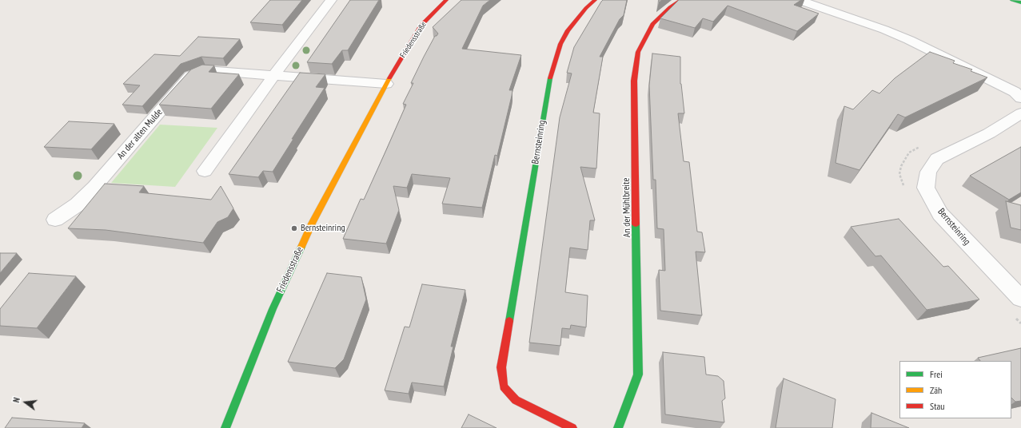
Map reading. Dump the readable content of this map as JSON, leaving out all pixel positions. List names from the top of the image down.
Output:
{
  "streets": {
    "street": [
      "Friedensstraße",
      "An der alten Mulde",
      "Bernsteinring",
      "An der Mühlbreite"
    ]
  },
  "places": ["Bernsteinring"],
  "legend": ["Frei", "Zäh", "Stau"],
  "north": "left"
}
